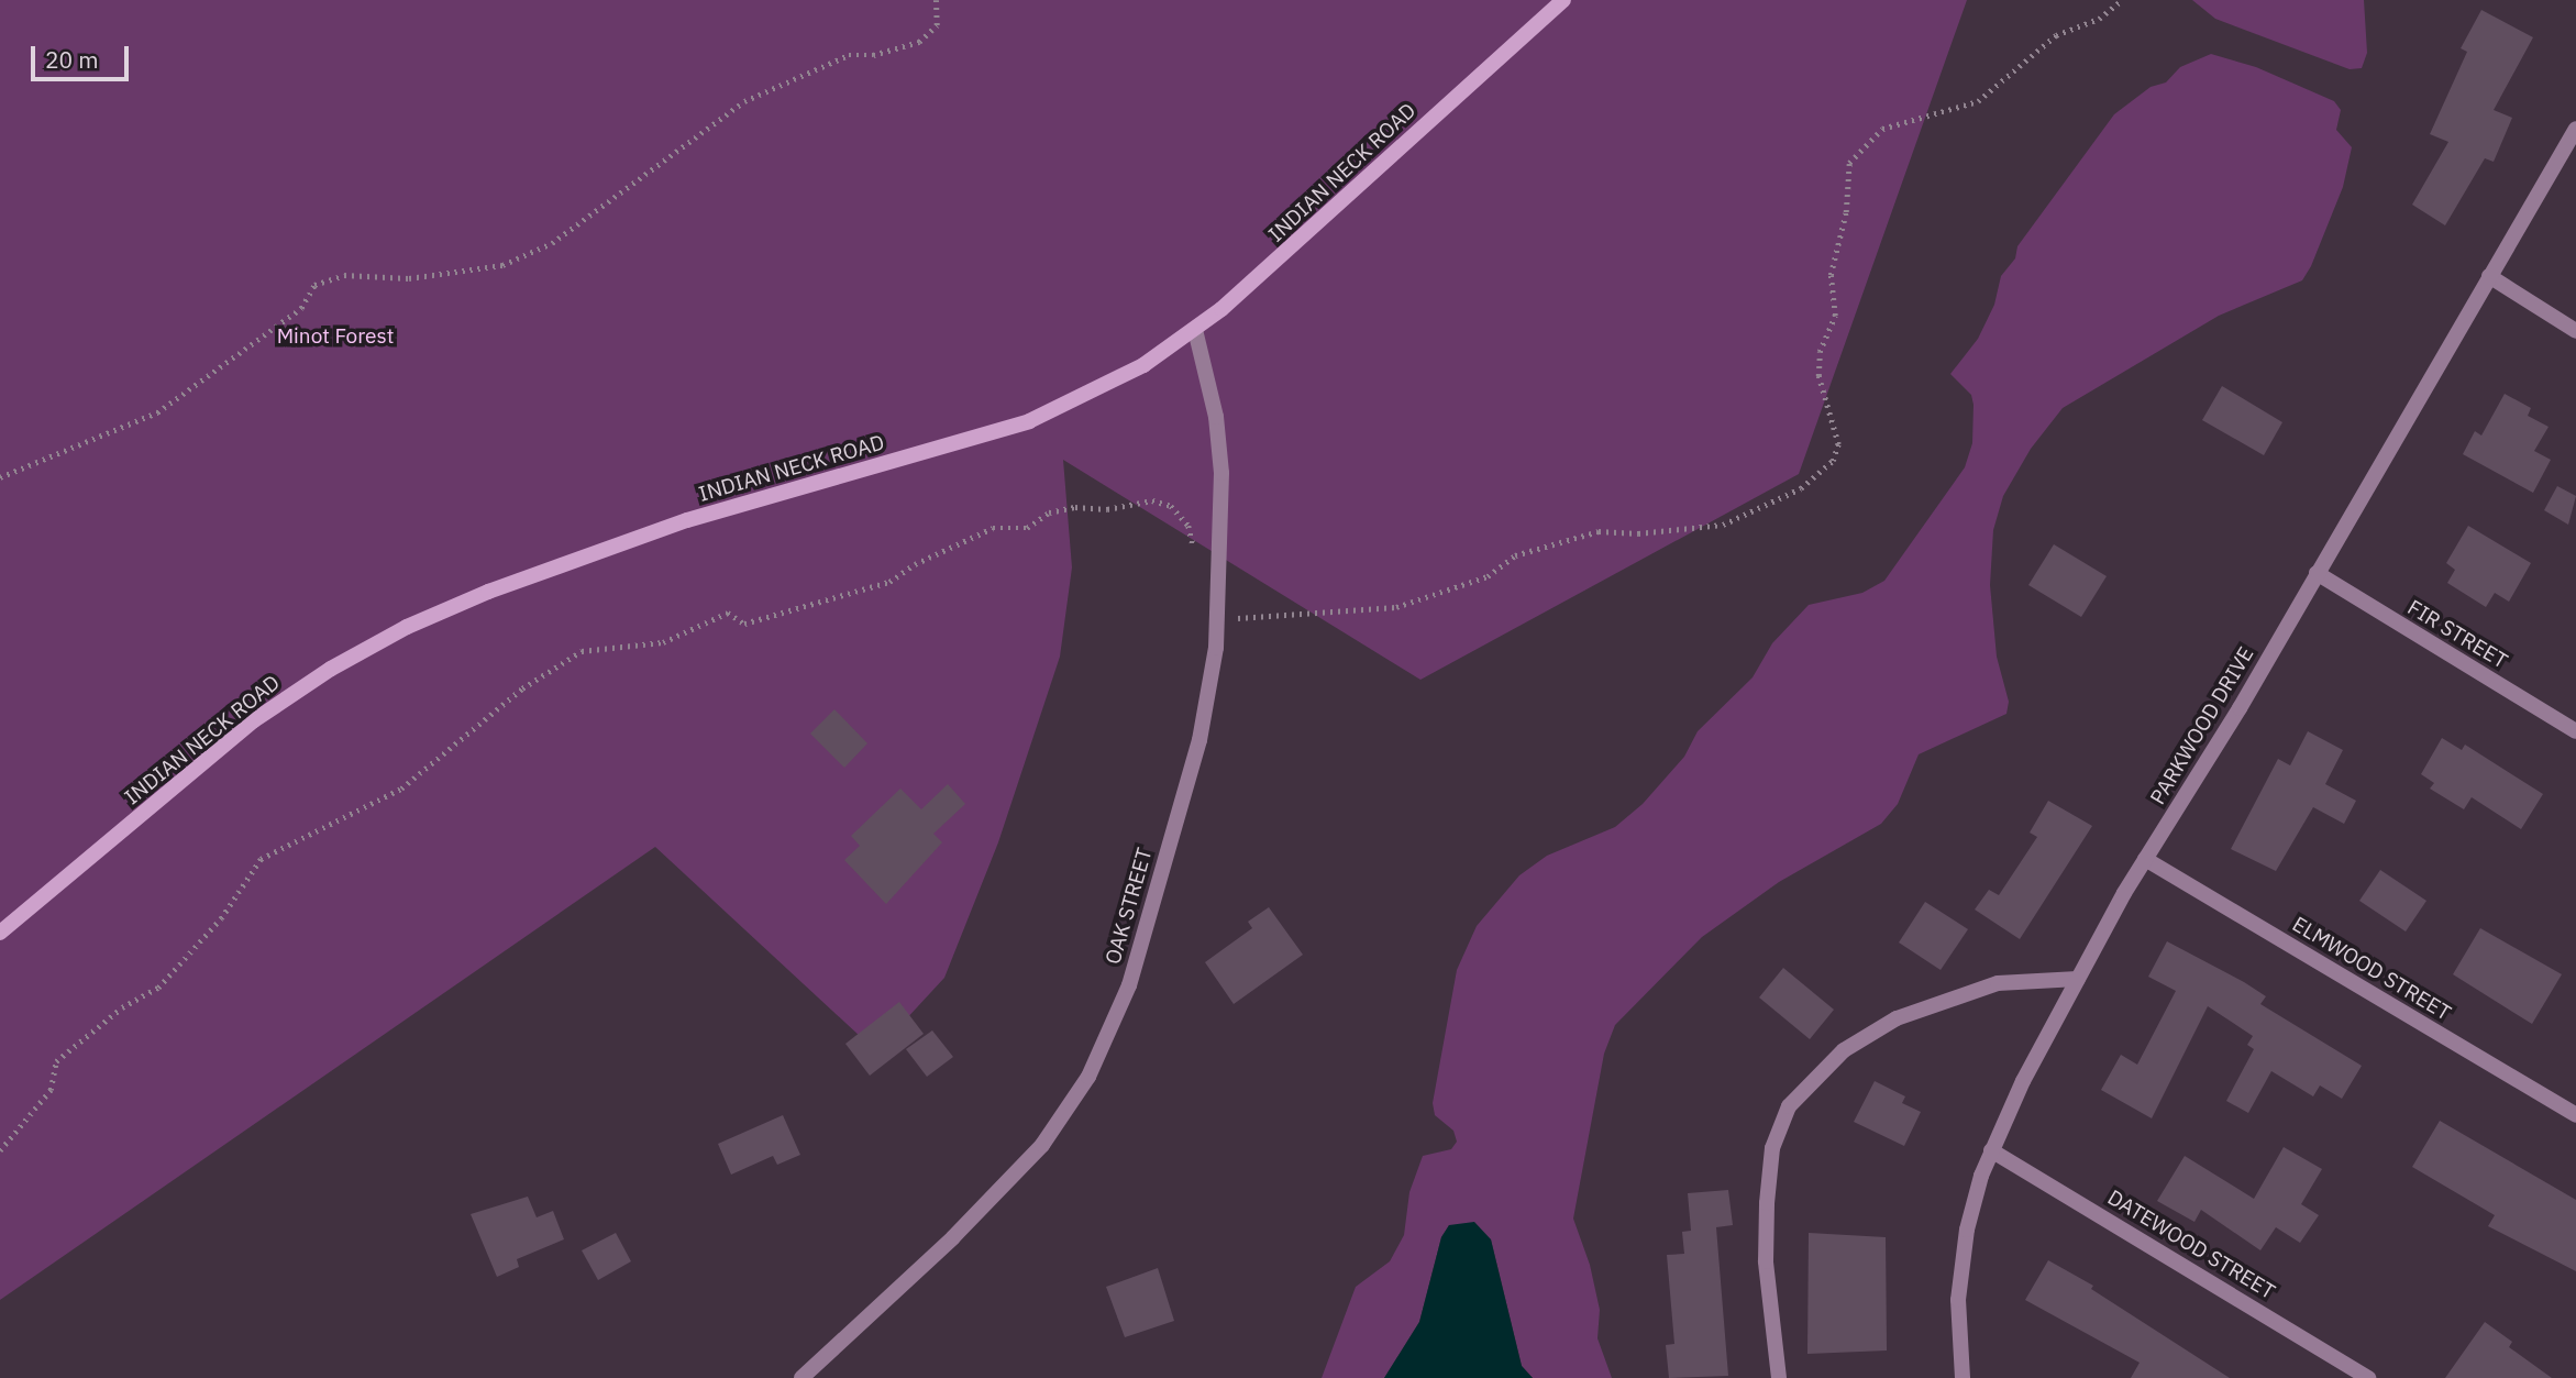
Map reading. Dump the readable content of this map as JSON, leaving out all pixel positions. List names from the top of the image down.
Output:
{
  "streets": {
    "street": [
      "INDIAN NECK ROAD",
      "FIR STREET",
      "PARKWOOD DRIVE",
      "OAK STREET",
      "ELMWOOD STREET",
      "DATEWOOD STREET"
    ]
  },
  "crossings": [
    ["INDIAN NECK ROAD", "OAK STREET"],
    ["FIR STREET", "PARKWOOD DRIVE"],
    ["PARKWOOD DRIVE", "ELMWOOD STREET"],
    ["PARKWOOD DRIVE", "DATEWOOD STREET"]
  ],
  "parks": ["Minot Forest"],
  "scale_bar": "20 m"
}
